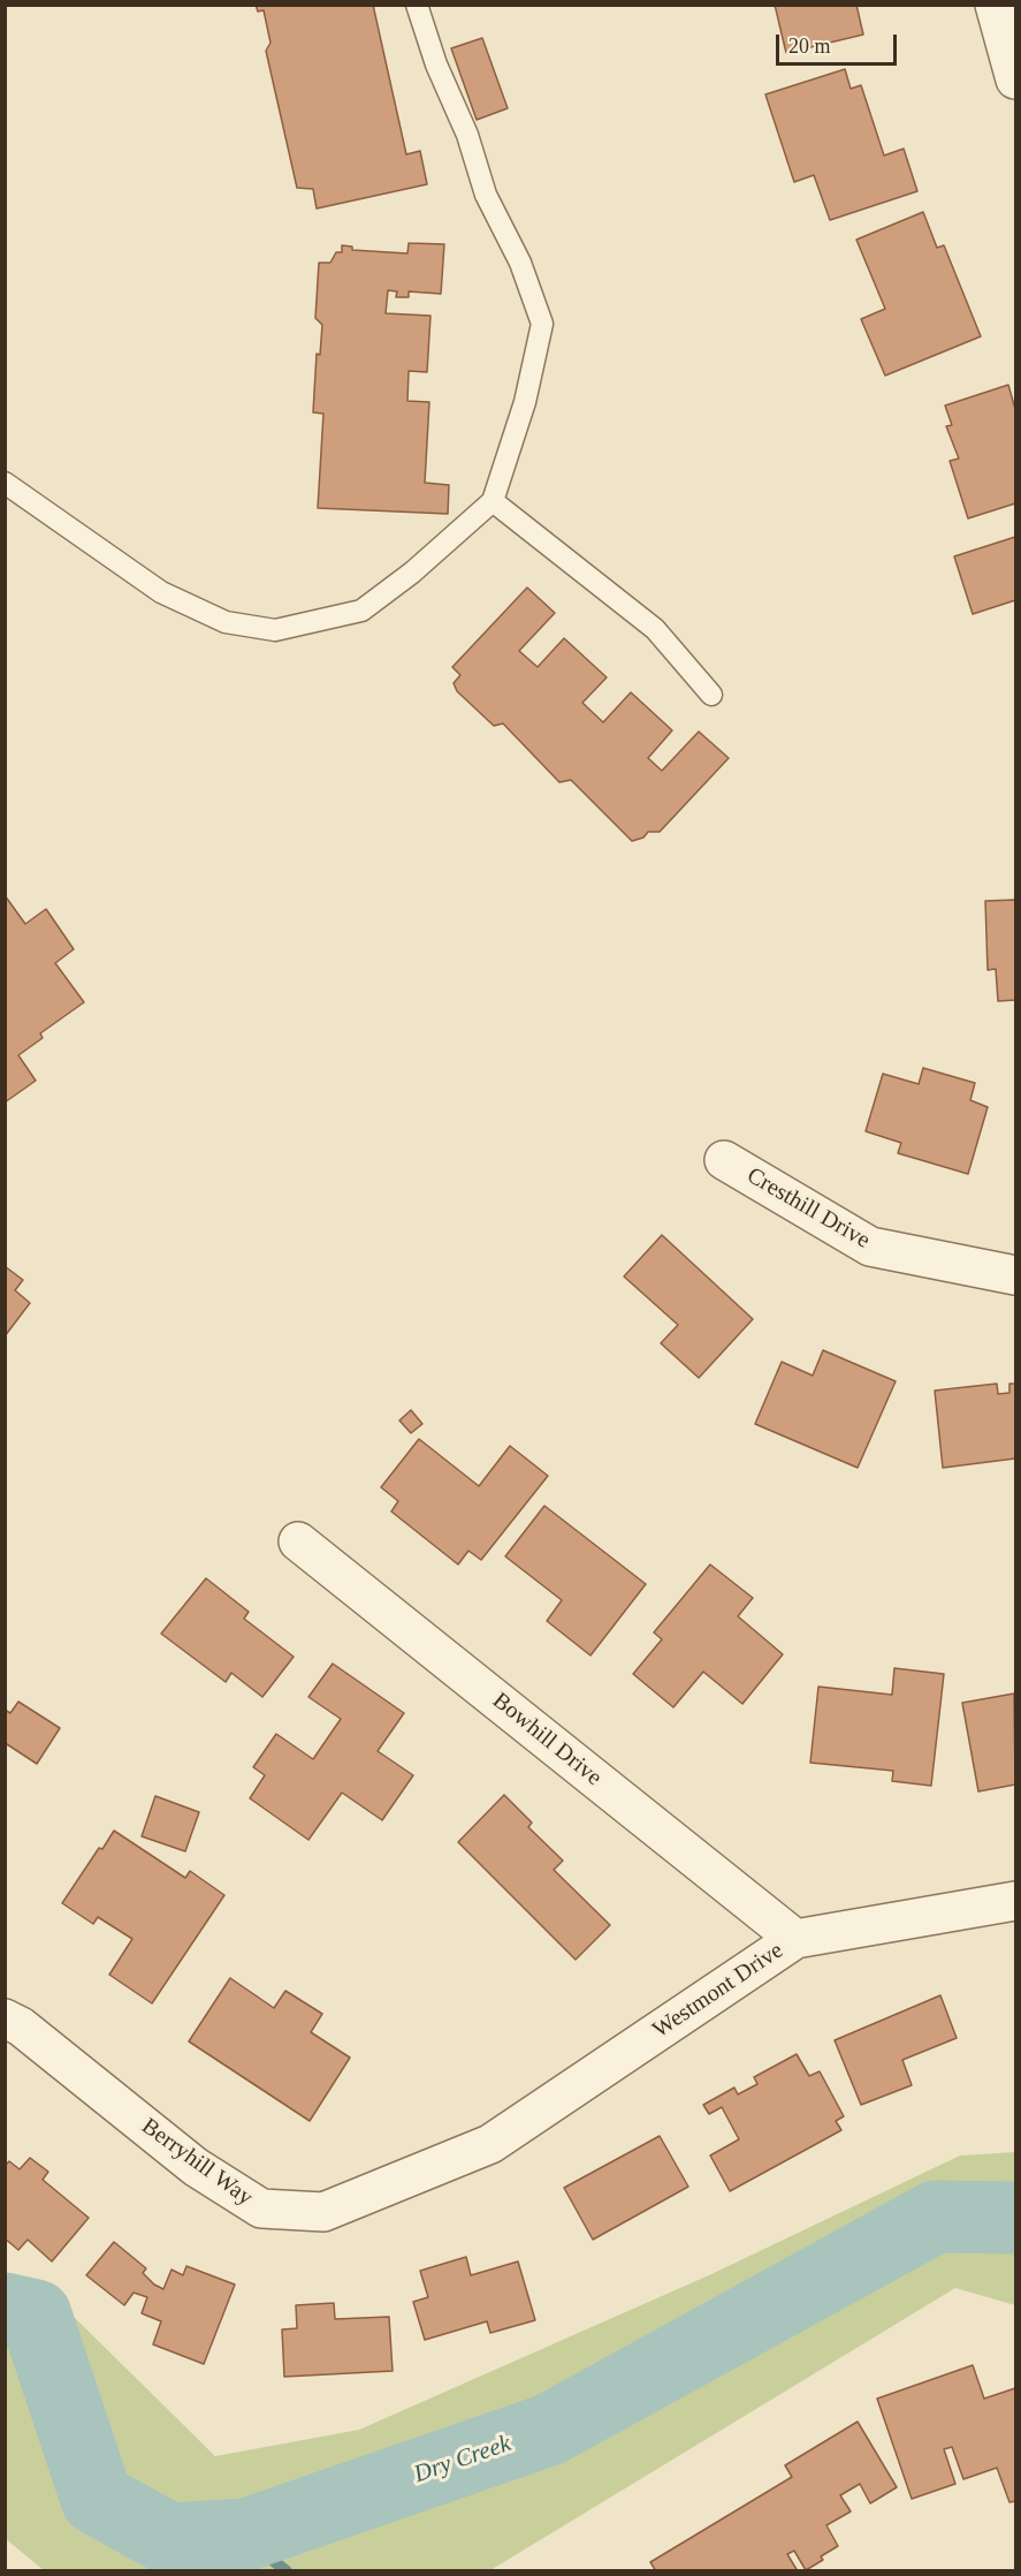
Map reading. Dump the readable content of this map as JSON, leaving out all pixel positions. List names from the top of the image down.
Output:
{
  "streets": {
    "street": [
      "Cresthill Drive",
      "Bowhill Drive",
      "Westmont Drive",
      "Berryhill Way"
    ]
  },
  "crossings": [
    ["Bowhill Drive", "Westmont Drive"],
    ["Westmont Drive", "Berryhill Way"]
  ],
  "water": ["Dry Creek"],
  "scale_bar": "20 m"
}
